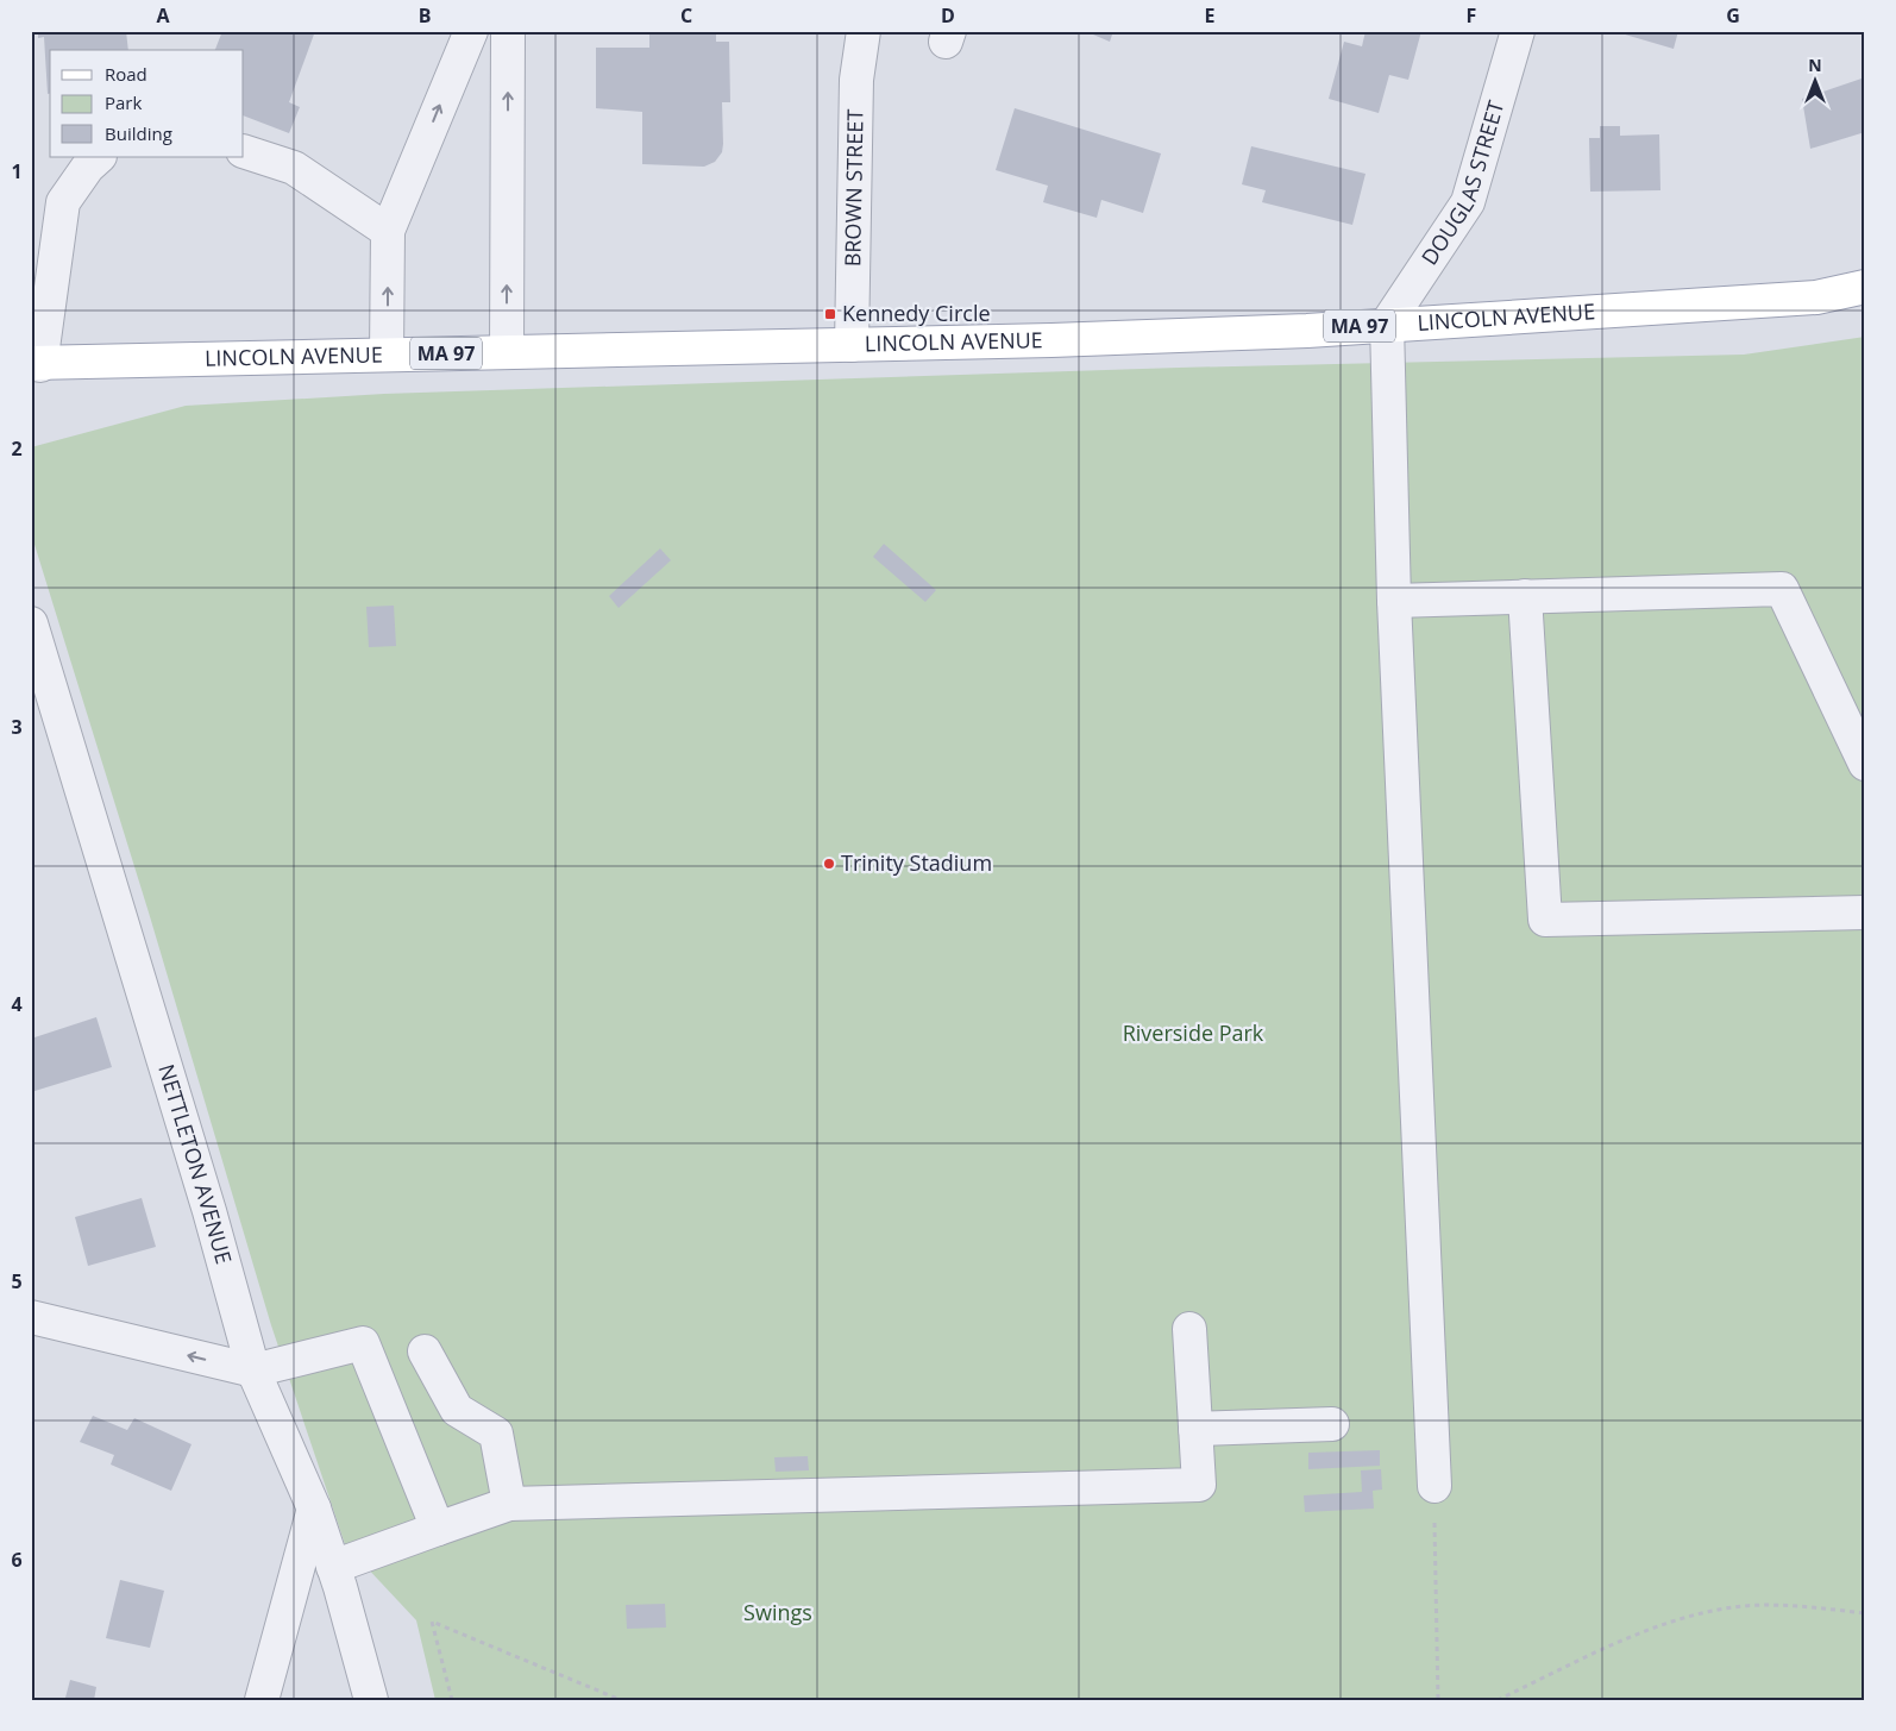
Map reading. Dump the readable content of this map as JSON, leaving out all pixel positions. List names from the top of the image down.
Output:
{
  "streets": {
    "main road": ["LINCOLN AVENUE", "MA 97"],
    "street": ["DOUGLAS STREET", "BROWN STREET", "NETTLETON AVENUE"]
  },
  "crossings": [
    ["DOUGLAS STREET", "LINCOLN AVENUE"],
    ["BROWN STREET", "LINCOLN AVENUE"]
  ],
  "parks": ["Riverside Park", "Swings"],
  "places": {
    "transit": ["Kennedy Circle"],
    "other": ["Trinity Stadium"]
  },
  "legend": ["Road", "Park", "Building"],
  "north": "top",
  "grid": {
    "columns": [
      "A",
      "B",
      "C",
      "D",
      "E",
      "F",
      "G"
    ],
    "rows": [
      "1",
      "2",
      "3",
      "4",
      "5",
      "6"
    ]
  }
}
